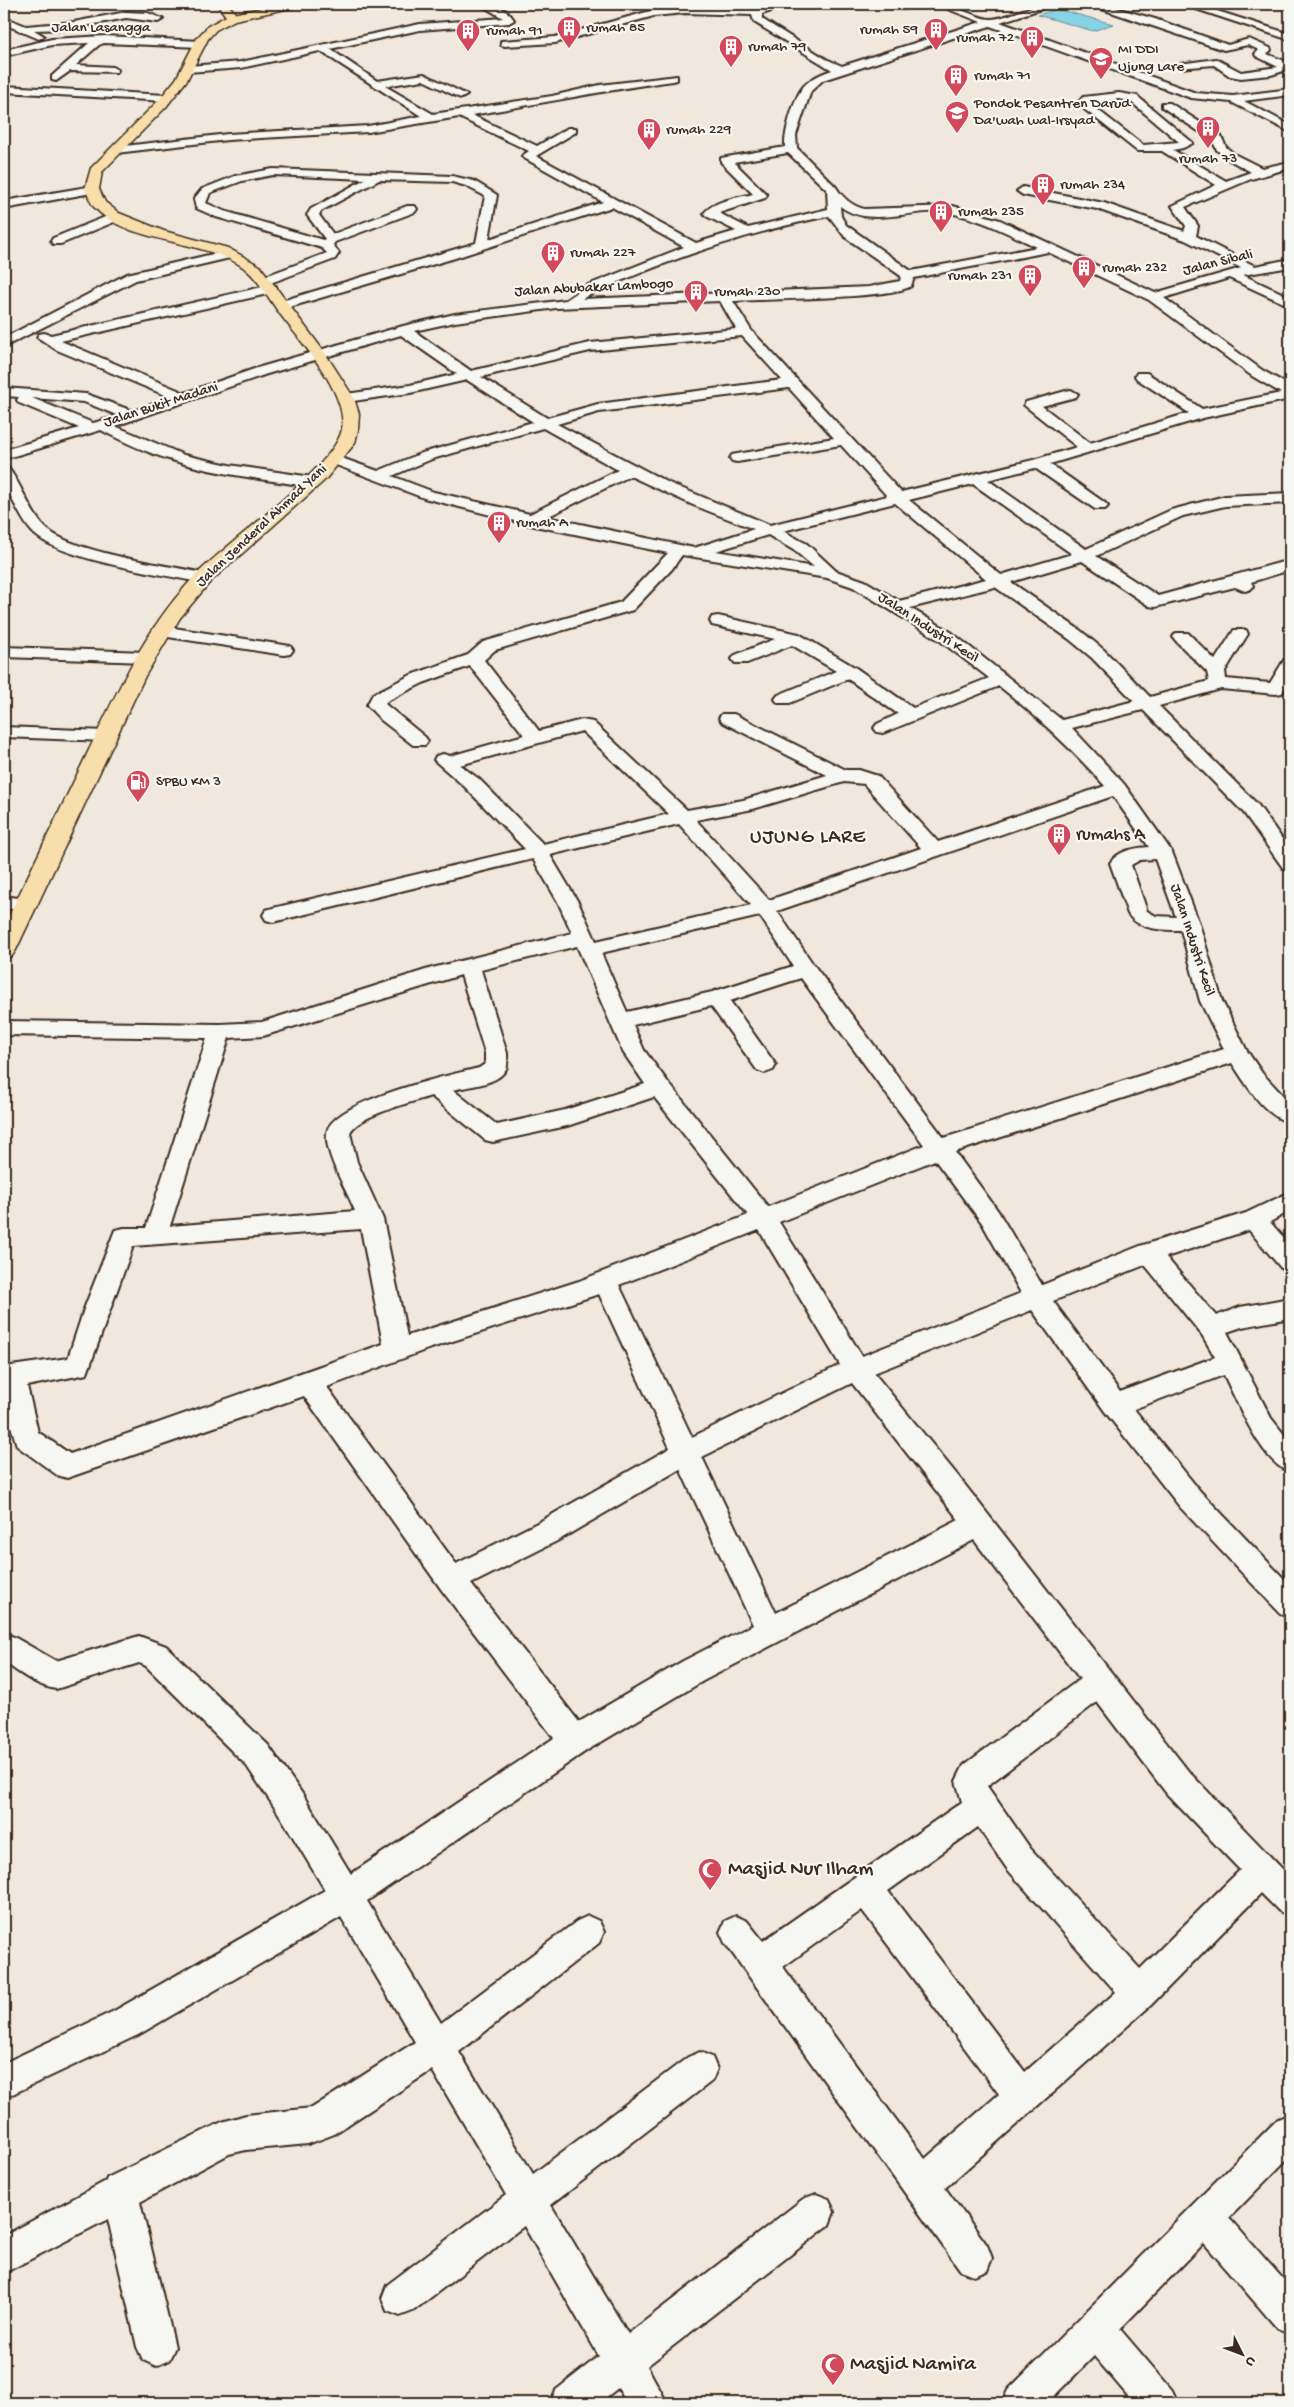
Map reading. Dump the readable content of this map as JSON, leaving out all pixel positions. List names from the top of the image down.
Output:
{
  "streets": {
    "highway": ["Jalan Jenderal Ahmad Yani"],
    "street": [
      "Jalan Lasangga",
      "Jalan Sibali",
      "Jalan Abubakar Lambogo",
      "Jalan Bukit Madani",
      "Jalan Industri Kecil"
    ]
  },
  "crossings": [
    ["Jalan Abubakar Lambogo", "Jalan Bukit Madani"],
    ["Jalan Abubakar Lambogo", "Jalan Jenderal Ahmad Yani"],
    ["Jalan Bukit Madani", "Jalan Jenderal Ahmad Yani"],
    ["Jalan Jenderal Ahmad Yani", "Jalan Industri Kecil"]
  ],
  "districts": ["UJUNG LARE"],
  "places": {
    "building": [
      "rumah 85",
      "rumah 59",
      "rumah 91",
      "rumah 72",
      "rumah 79",
      "rumah 71",
      "rumah 73",
      "rumah 229",
      "rumah 234",
      "rumah 235",
      "rumah 227",
      "rumah 232",
      "rumah 231",
      "rumah 230",
      "rumah A",
      "rumahs A"
    ],
    "school or university": ["MI DDI Ujung Lare", "Pondok Pesantren Darud Da'wah wal-Irsyad"],
    "fuel station": ["SPBU KM 3"],
    "mosque": ["Masjid Nur Ilham", "Masjid Namira"]
  },
  "north": "bottom right"
}
